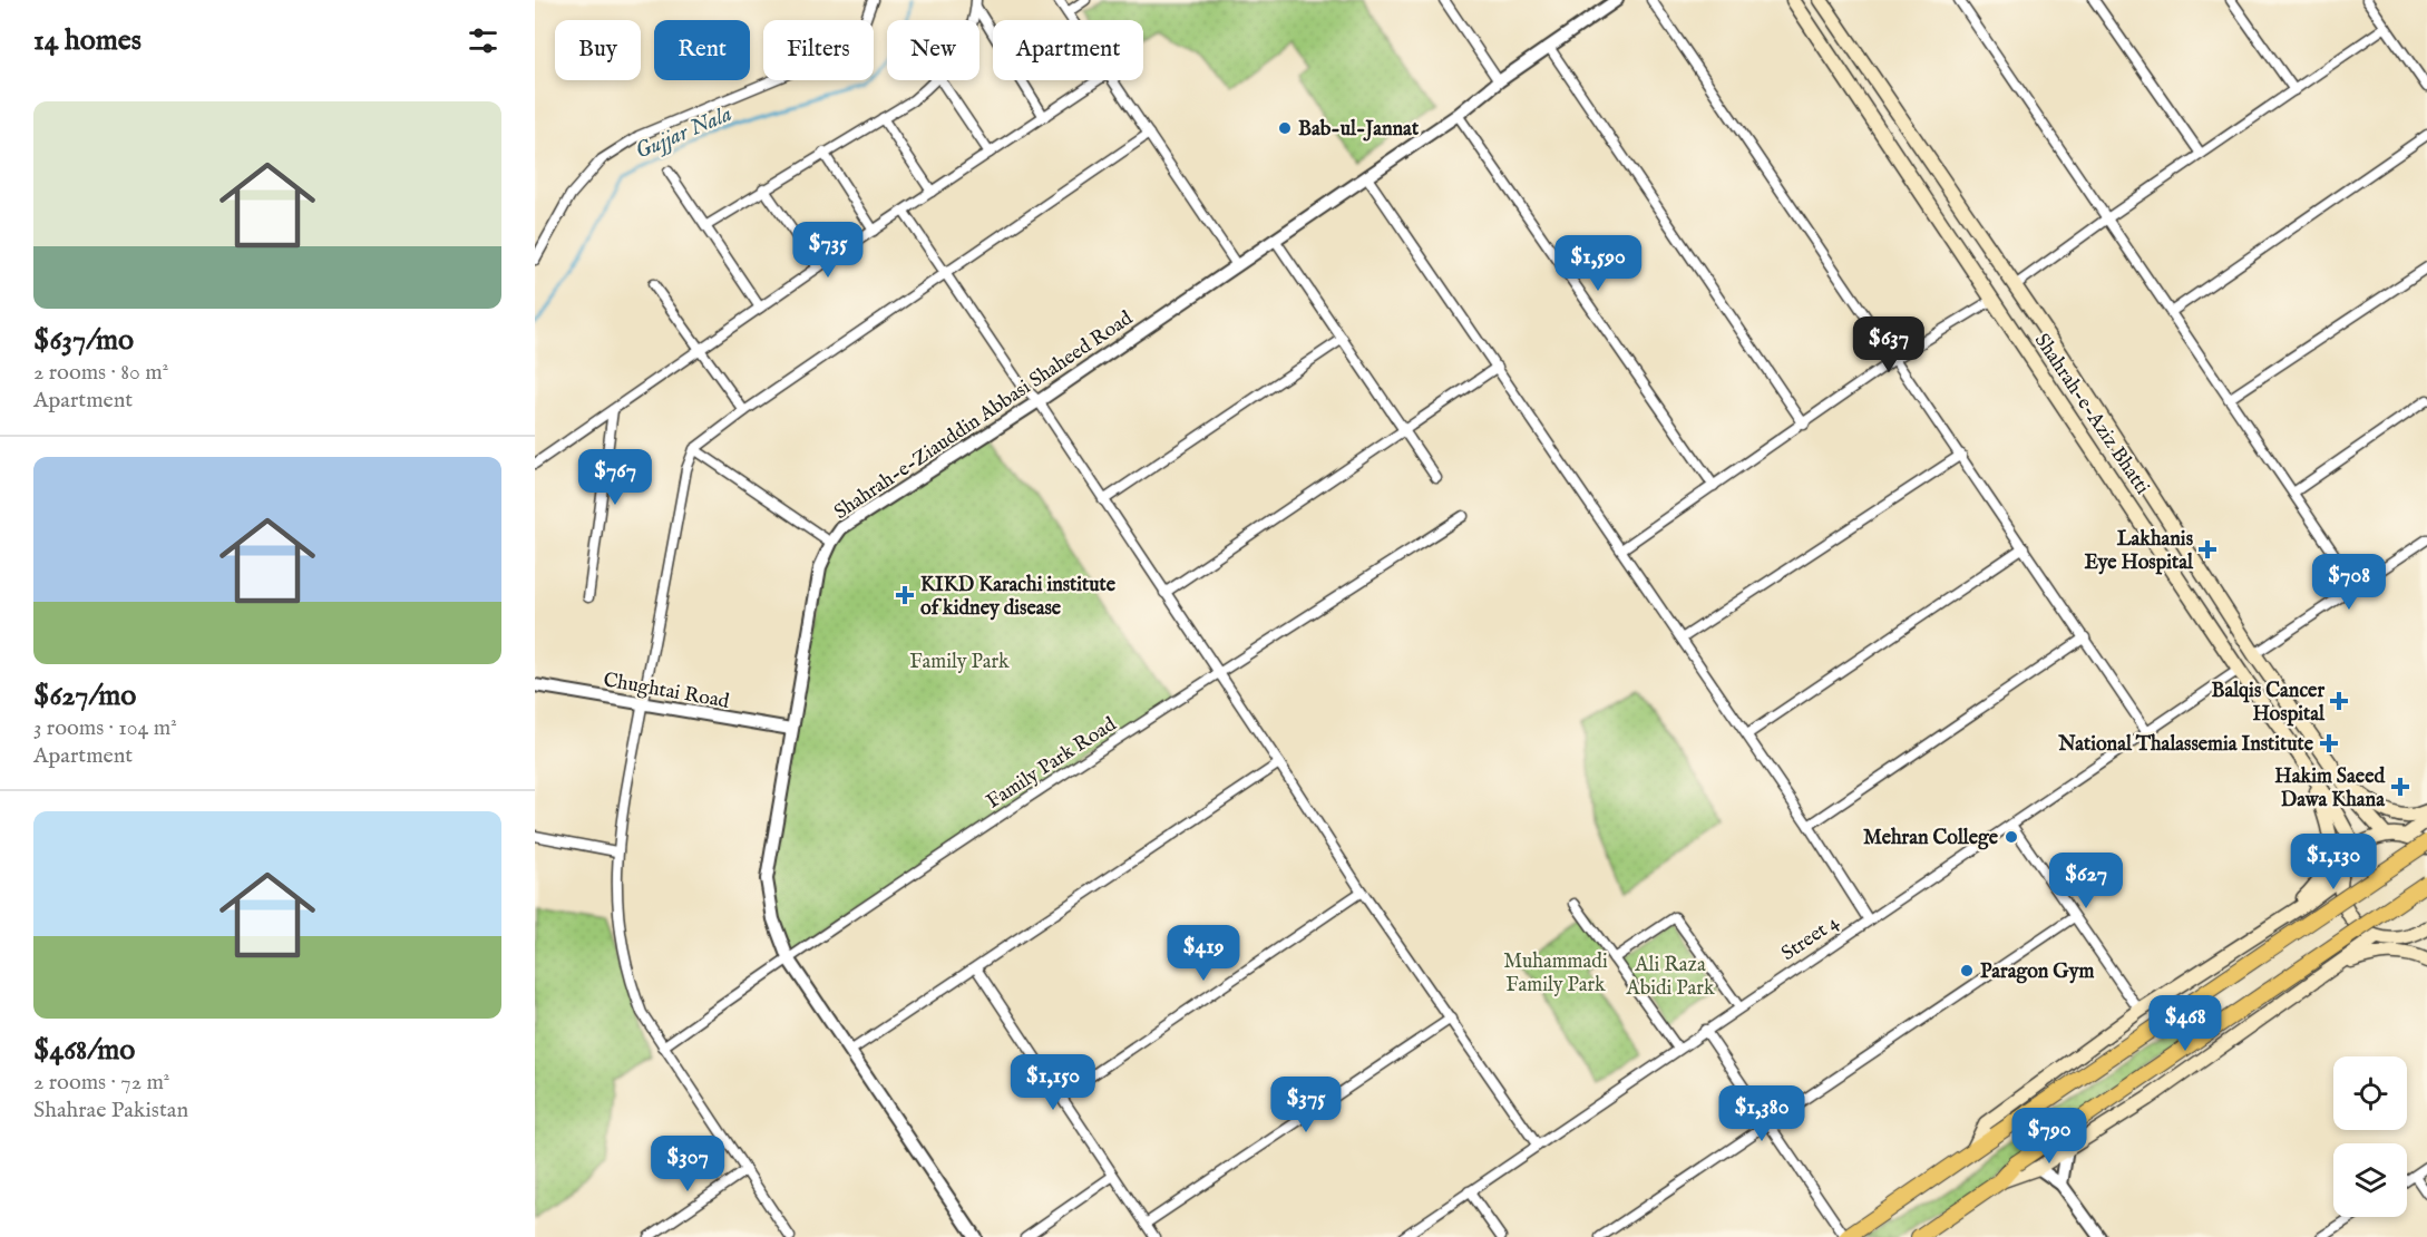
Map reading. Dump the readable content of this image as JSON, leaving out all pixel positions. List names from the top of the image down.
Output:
{
  "streets": {
    "main road": ["Shahrah-e-Aziz Bhatti"],
    "street": [
      "Shahrah-e-Ziauddin Abbasi Shaheed Road",
      "Chughtai Road",
      "Family Park Road",
      "Street 4"
    ]
  },
  "crossings": [
    ["Shahrah-e-Aziz Bhatti", "Street 4"],
    ["Shahrah-e-Ziauddin Abbasi Shaheed Road", "Chughtai Road"],
    ["Shahrah-e-Ziauddin Abbasi Shaheed Road", "Family Park Road"]
  ],
  "water": ["Gujjar Nala"],
  "parks": ["Family Park", "Muhammadi Family Park", "Ali Raza Abidi Park"],
  "places": {
    "other": ["Bab-ul-Jannat", "Mehran College", "Paragon Gym"],
    "health": [
      "Lakhanis Eye Hospital",
      "KIKD Karachi institute of kidney disease",
      "Balqis Cancer Hospital",
      "National Thalassemia Institute",
      "Hakim Saeed Dawa Khana"
    ]
  },
  "page": {
    "heading": "14 homes",
    "chip": [
      "Buy",
      "Rent",
      "Filters",
      "New",
      "Apartment"
    ],
    "list": [
      {
        "name": "$637/mo",
        "note": "2 rooms · 80 m² · Apartment"
      },
      {
        "name": "$627/mo",
        "note": "3 rooms · 104 m² · Apartment"
      },
      {
        "name": "$468/mo",
        "note": "2 rooms · 72 m² · Shahrae Pakistan"
      }
    ],
    "price": [
      "$735",
      "$1,590",
      "$637",
      "$767",
      "$708",
      "$1,130",
      "$627",
      "$419",
      "$468",
      "$1,150",
      "$375",
      "$1,380",
      "$790",
      "$307"
    ]
  }
}
